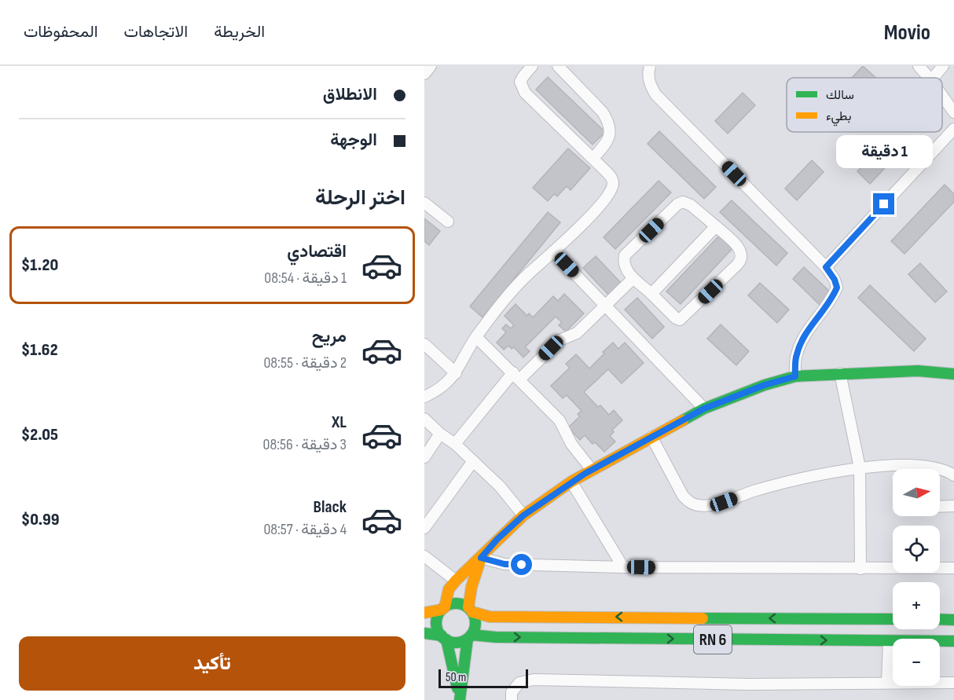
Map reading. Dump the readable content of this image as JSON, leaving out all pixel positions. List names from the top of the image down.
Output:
{
  "streets": {
    "main road": ["RN 6"]
  },
  "legend": ["سالك", "بطيء"],
  "scale_bar": "50 m",
  "north": "right",
  "page": {
    "header": "Movio",
    "nav": ["الخريطة", "الاتجاهات", "المحفوظات"],
    "banner": ["الانطلاق", "الوجهة"],
    "bubble": "1 دقيقة",
    "heading": "اختر الرحلة",
    "list": [
      {
        "name": "اقتصادي",
        "note": "1 دقيقة · 08:54",
        "value": "$1.20"
      },
      {
        "name": "مريح",
        "note": "2 دقيقة · 08:55",
        "value": "$1.62"
      },
      {
        "name": "XL",
        "note": "3 دقيقة · 08:56",
        "value": "$2.05"
      },
      {
        "name": "Black",
        "note": "4 دقيقة · 08:57",
        "value": "$0.99"
      }
    ],
    "map_buttons": ["+", "−"],
    "buttons": "تأكيد",
    "scale": "50 m"
  }
}
